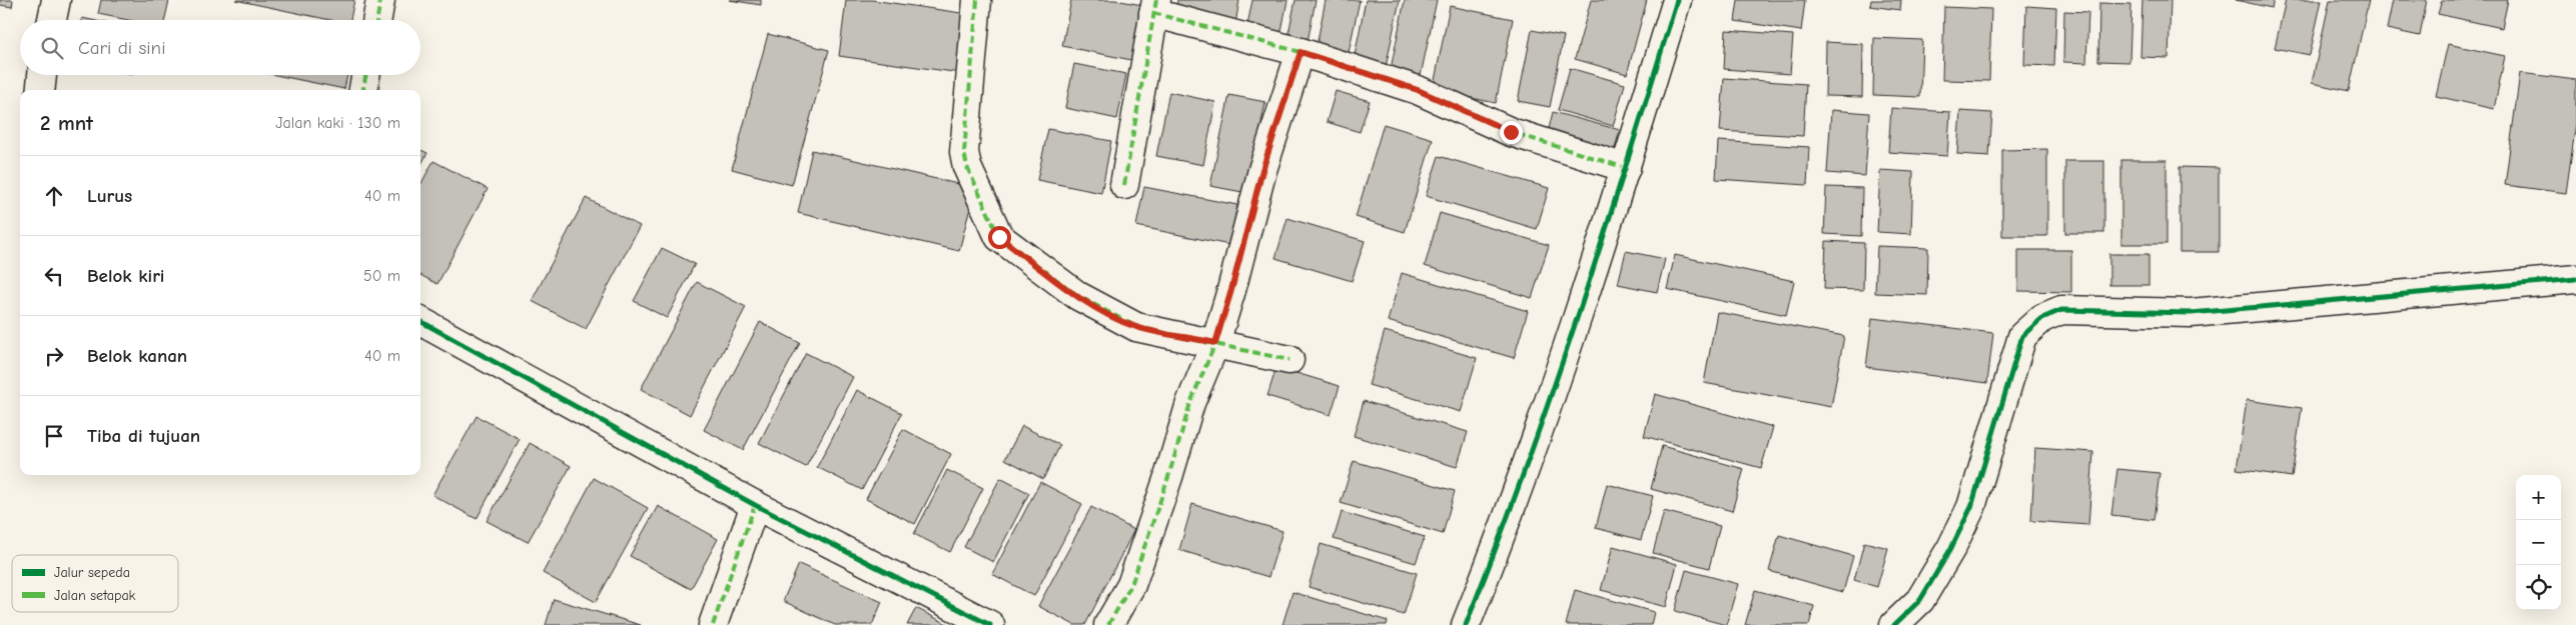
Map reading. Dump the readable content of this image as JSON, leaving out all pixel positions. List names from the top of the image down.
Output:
{
  "legend": ["Jalur sepeda", "Jalan setapak"],
  "page": {
    "search": "Cari di sini",
    "heading": ["2 mnt", "Jalan kaki · 130 m"],
    "list": [
      ["Lurus", "40 m"],
      ["Belok kiri", "50 m"],
      ["Belok kanan", "40 m"],
      "Tiba di tujuan"
    ],
    "map_buttons": ["+", "−"]
  }
}
